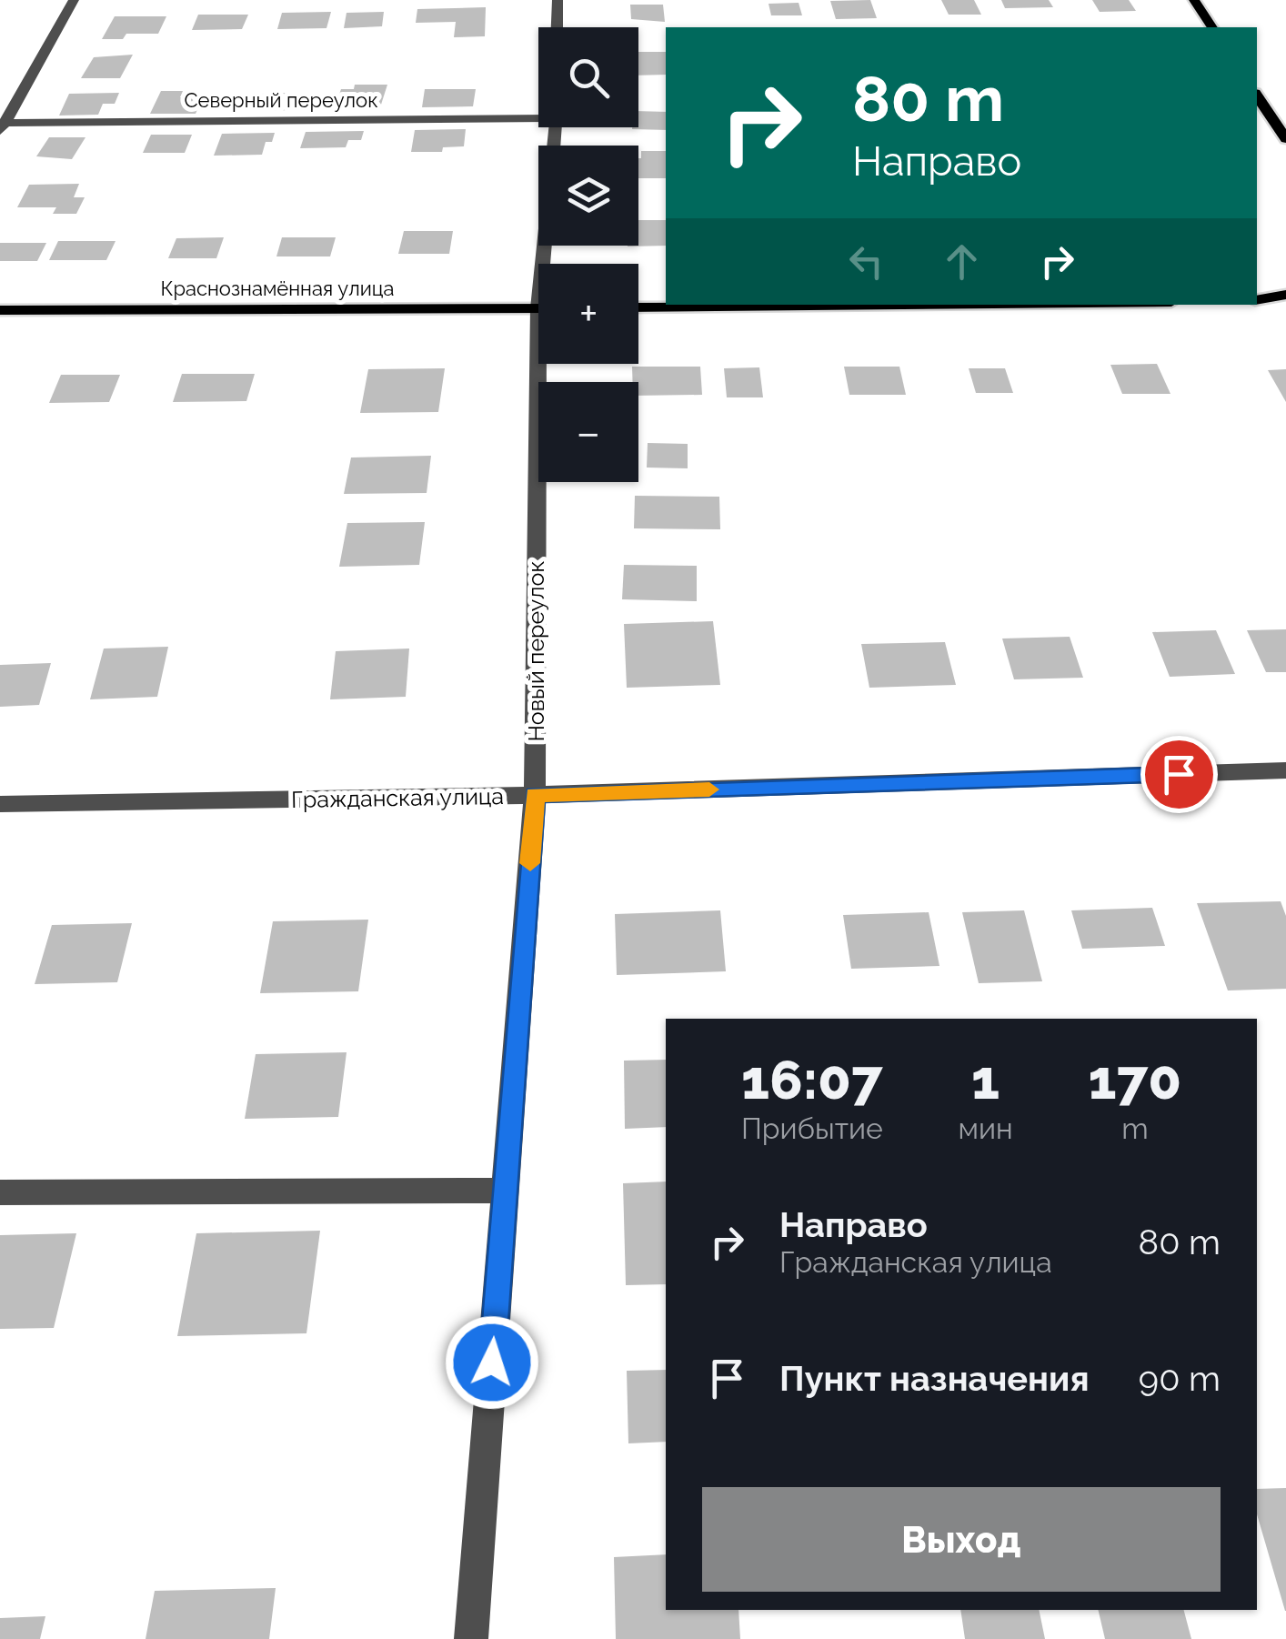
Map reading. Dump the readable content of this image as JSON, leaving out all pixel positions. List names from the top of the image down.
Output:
{
  "streets": {
    "main road": ["Краснознамённая улица"],
    "street": ["Северный переулок", "Новый переулок", "Гражданская улица"]
  },
  "crossings": [
    ["Новый переулок", "Гражданская улица"]
  ],
  "page": {
    "map_buttons": ["+", "−"],
    "turn": ["80 m", "Направо"],
    "eta": [
      "16:07",
      "Прибытие",
      "1",
      "мин",
      "170",
      "m"
    ],
    "list": [
      {
        "name": "Направо",
        "note": "Гражданская улица",
        "value": "80 m"
      },
      {
        "name": "Пункт назначения",
        "value": "90 m"
      }
    ],
    "buttons": "Выход"
  }
}
